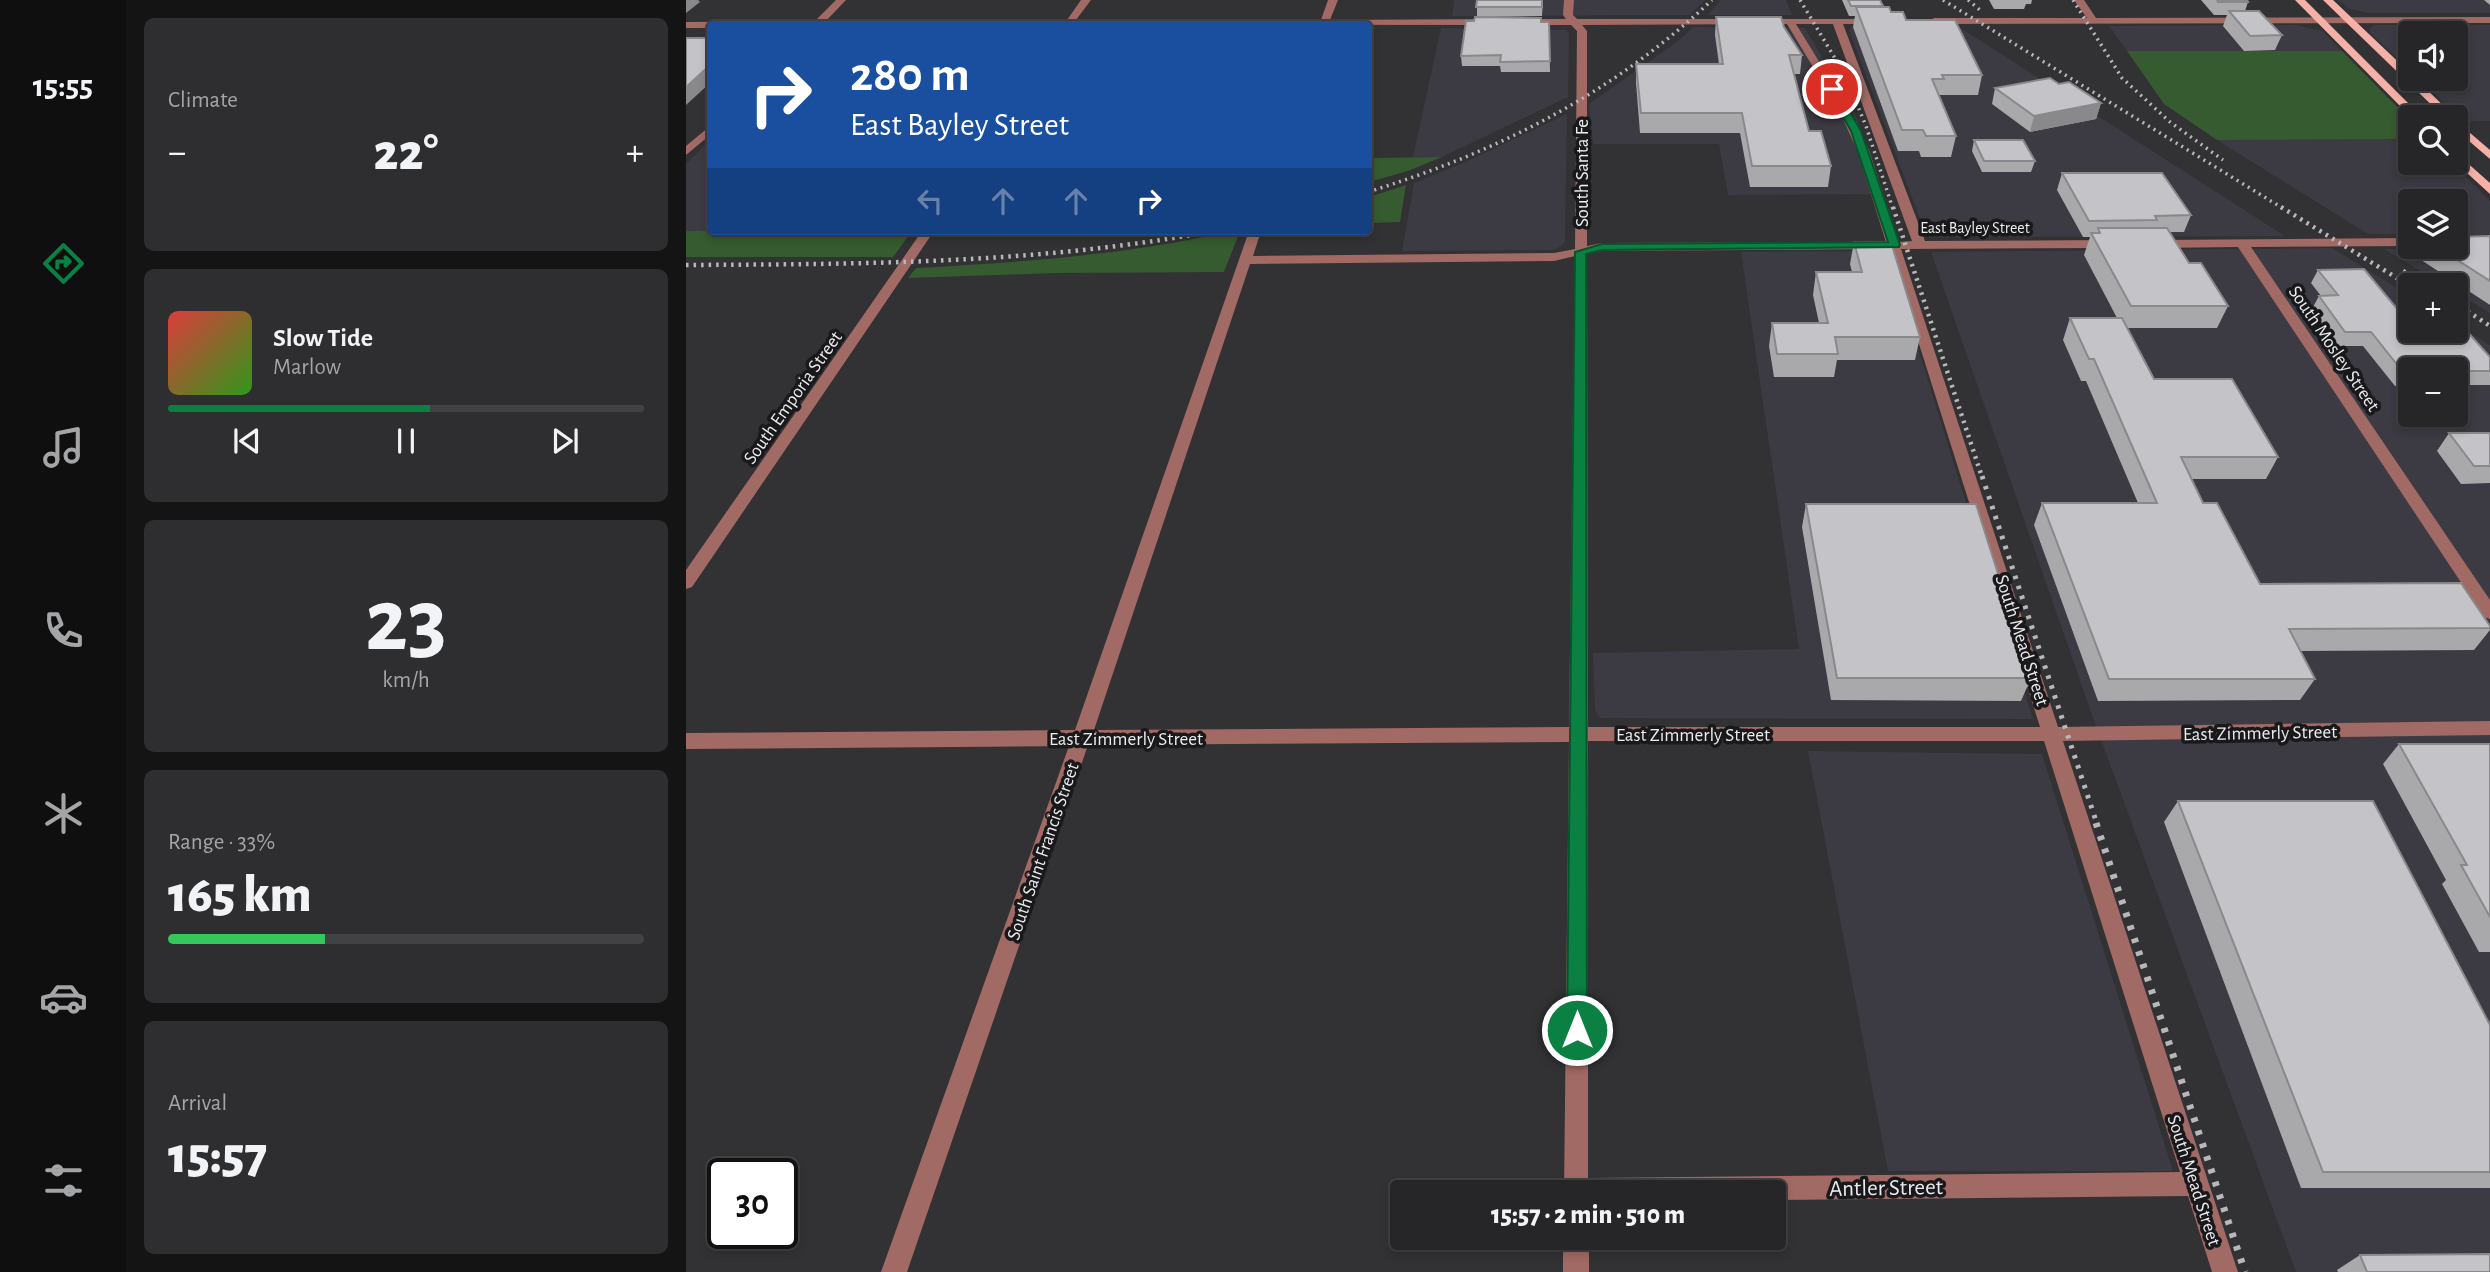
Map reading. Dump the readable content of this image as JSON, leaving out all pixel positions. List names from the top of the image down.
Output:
{
  "streets": {
    "street": [
      "South Santa Fe",
      "East Bayley Street",
      "South Mosley Street",
      "South Emporia Street",
      "South Mead Street",
      "East Zimmerly Street",
      "South Saint Francis Street",
      "Antler Street"
    ]
  },
  "crossings": [
    ["South Santa Fe", "East Bayley Street"],
    ["South Santa Fe", "East Zimmerly Street"],
    ["East Bayley Street", "South Mosley Street"],
    ["East Bayley Street", "South Mead Street"],
    ["East Bayley Street", "South Saint Francis Street"],
    ["South Mead Street", "East Zimmerly Street"],
    ["South Mead Street", "Antler Street"],
    ["East Zimmerly Street", "South Saint Francis Street"]
  ],
  "page": {
    "tabs": "15:55",
    "tile": [
      "Climate",
      ["23", "km/h"],
      ["Range · 33%", "165 km"],
      ["Arrival", "15:57"]
    ],
    "map_buttons": ["+", "−"],
    "turn": ["280 m", "East Bayley Street"],
    "heat": ["−", "22°", "+"],
    "song": ["Slow Tide", "Marlow"],
    "limit": "30",
    "trip": "15:57 · 2 min · 510 m"
  }
}
